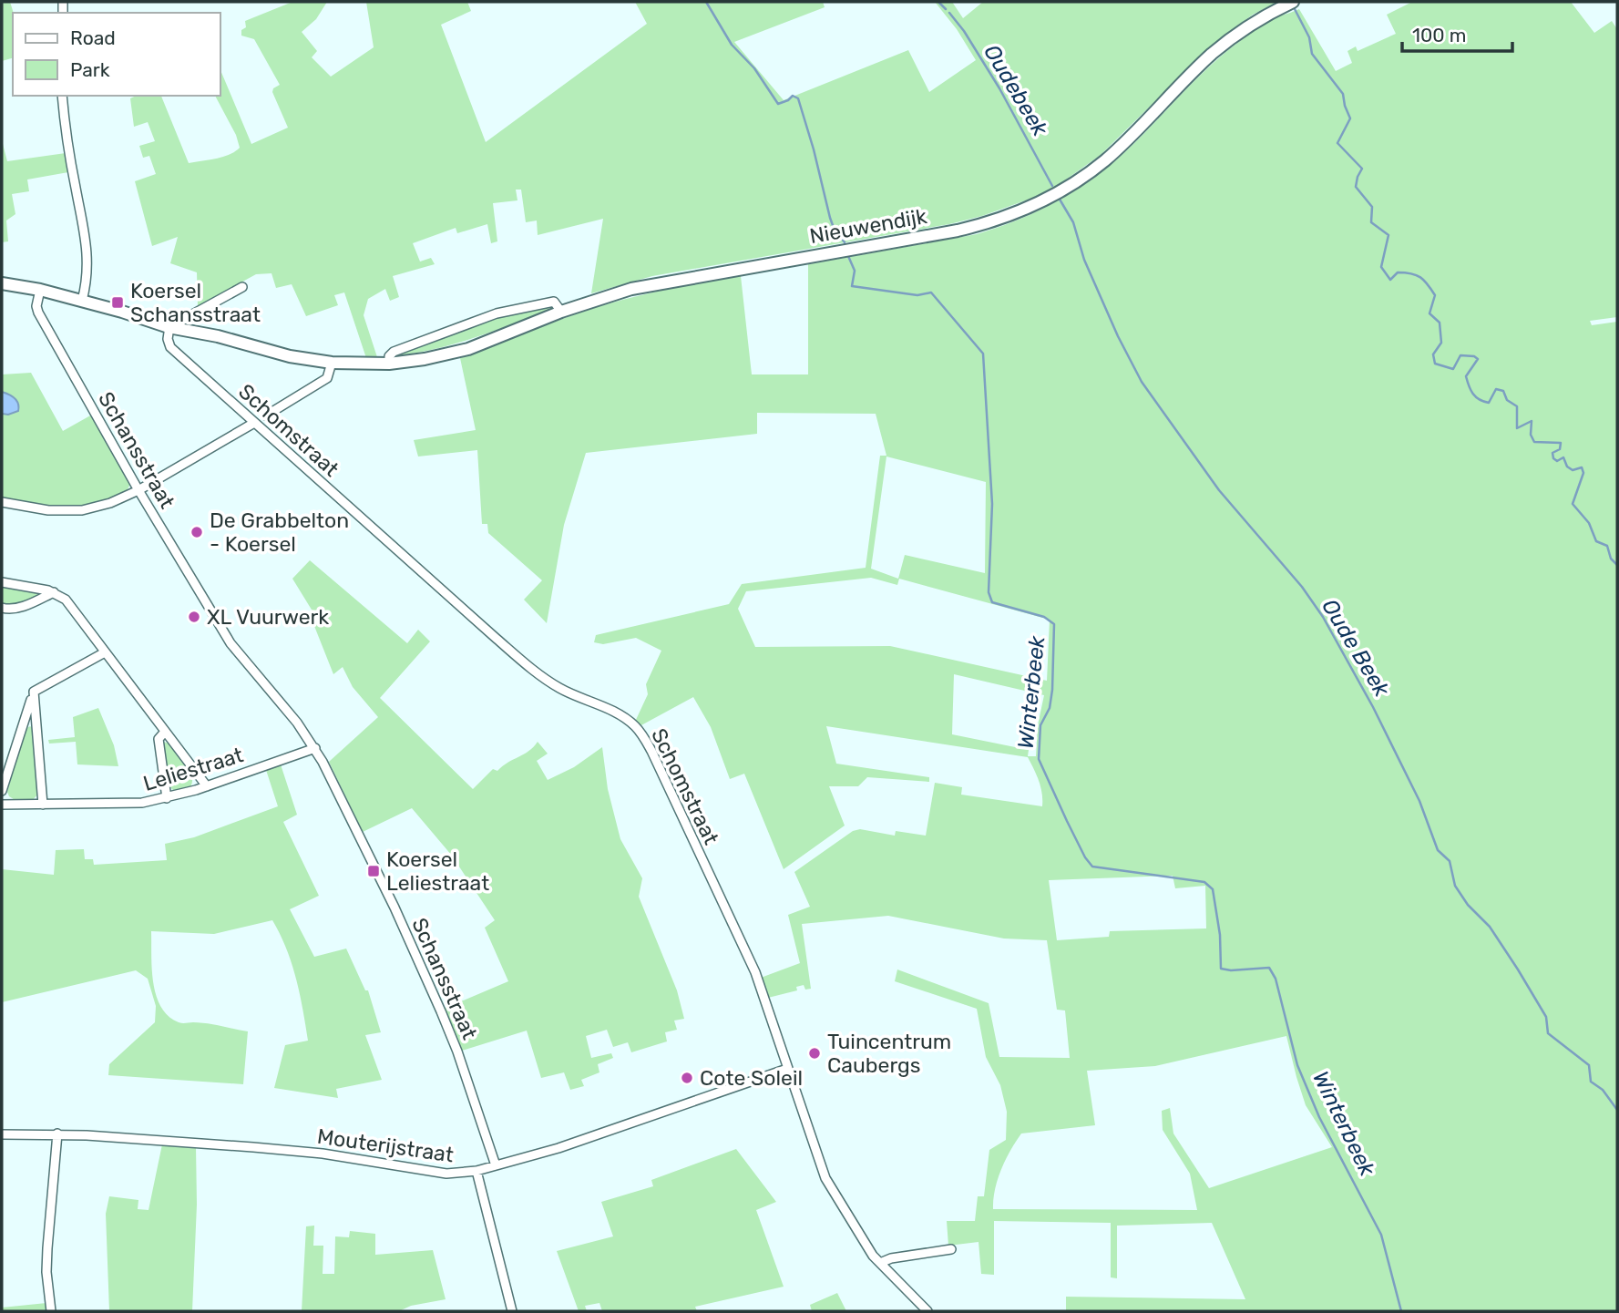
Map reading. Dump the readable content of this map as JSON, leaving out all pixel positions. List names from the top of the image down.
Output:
{
  "streets": {
    "street": [
      "Nieuwendijk",
      "Schomstraat",
      "Schansstraat",
      "Leliestraat",
      "Mouterijstraat"
    ]
  },
  "crossings": [
    ["Nieuwendijk", "Schomstraat"],
    ["Nieuwendijk", "Schansstraat"],
    ["Schomstraat", "Mouterijstraat"],
    ["Schansstraat", "Leliestraat"],
    ["Schansstraat", "Mouterijstraat"]
  ],
  "water": ["Oudebeek", "Oude Beek", "Winterbeek"],
  "places": {
    "transit": ["Koersel Schansstraat", "Koersel Leliestraat"],
    "other": [
      "De Grabbelton - Koersel",
      "XL Vuurwerk",
      "Tuincentrum Caubergs",
      "Cote Soleil"
    ]
  },
  "legend": ["Road", "Park"],
  "scale_bar": "100 m"
}
